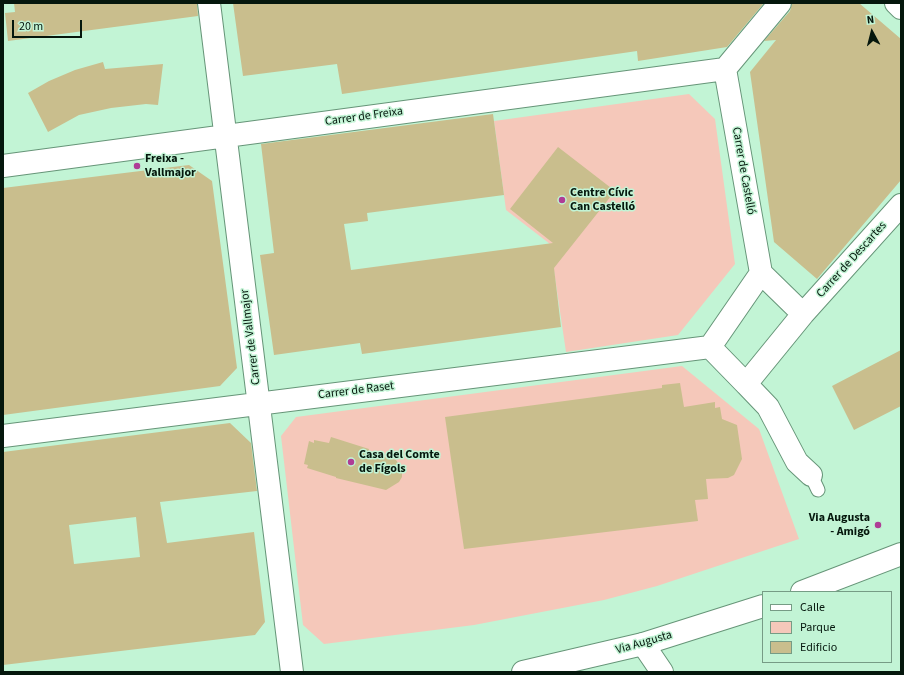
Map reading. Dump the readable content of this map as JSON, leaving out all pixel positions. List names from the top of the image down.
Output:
{
  "streets": {
    "street": [
      "Carrer de Freixa",
      "Carrer de Castelló",
      "Carrer de Descartes",
      "Carrer de Vallmajor",
      "Carrer de Raset",
      "Via Augusta"
    ]
  },
  "crossings": [
    ["Carrer de Freixa", "Carrer de Castelló"],
    ["Carrer de Freixa", "Carrer de Vallmajor"],
    ["Carrer de Vallmajor", "Carrer de Raset"]
  ],
  "places": [
    "Freixa - Vallmajor",
    "Centre Cívic Can Castelló",
    "Casa del Comte de Fígols",
    "Via Augusta - Amigó"
  ],
  "legend": ["Calle", "Parque", "Edificio"],
  "scale_bar": "20 m",
  "north": "top"
}
